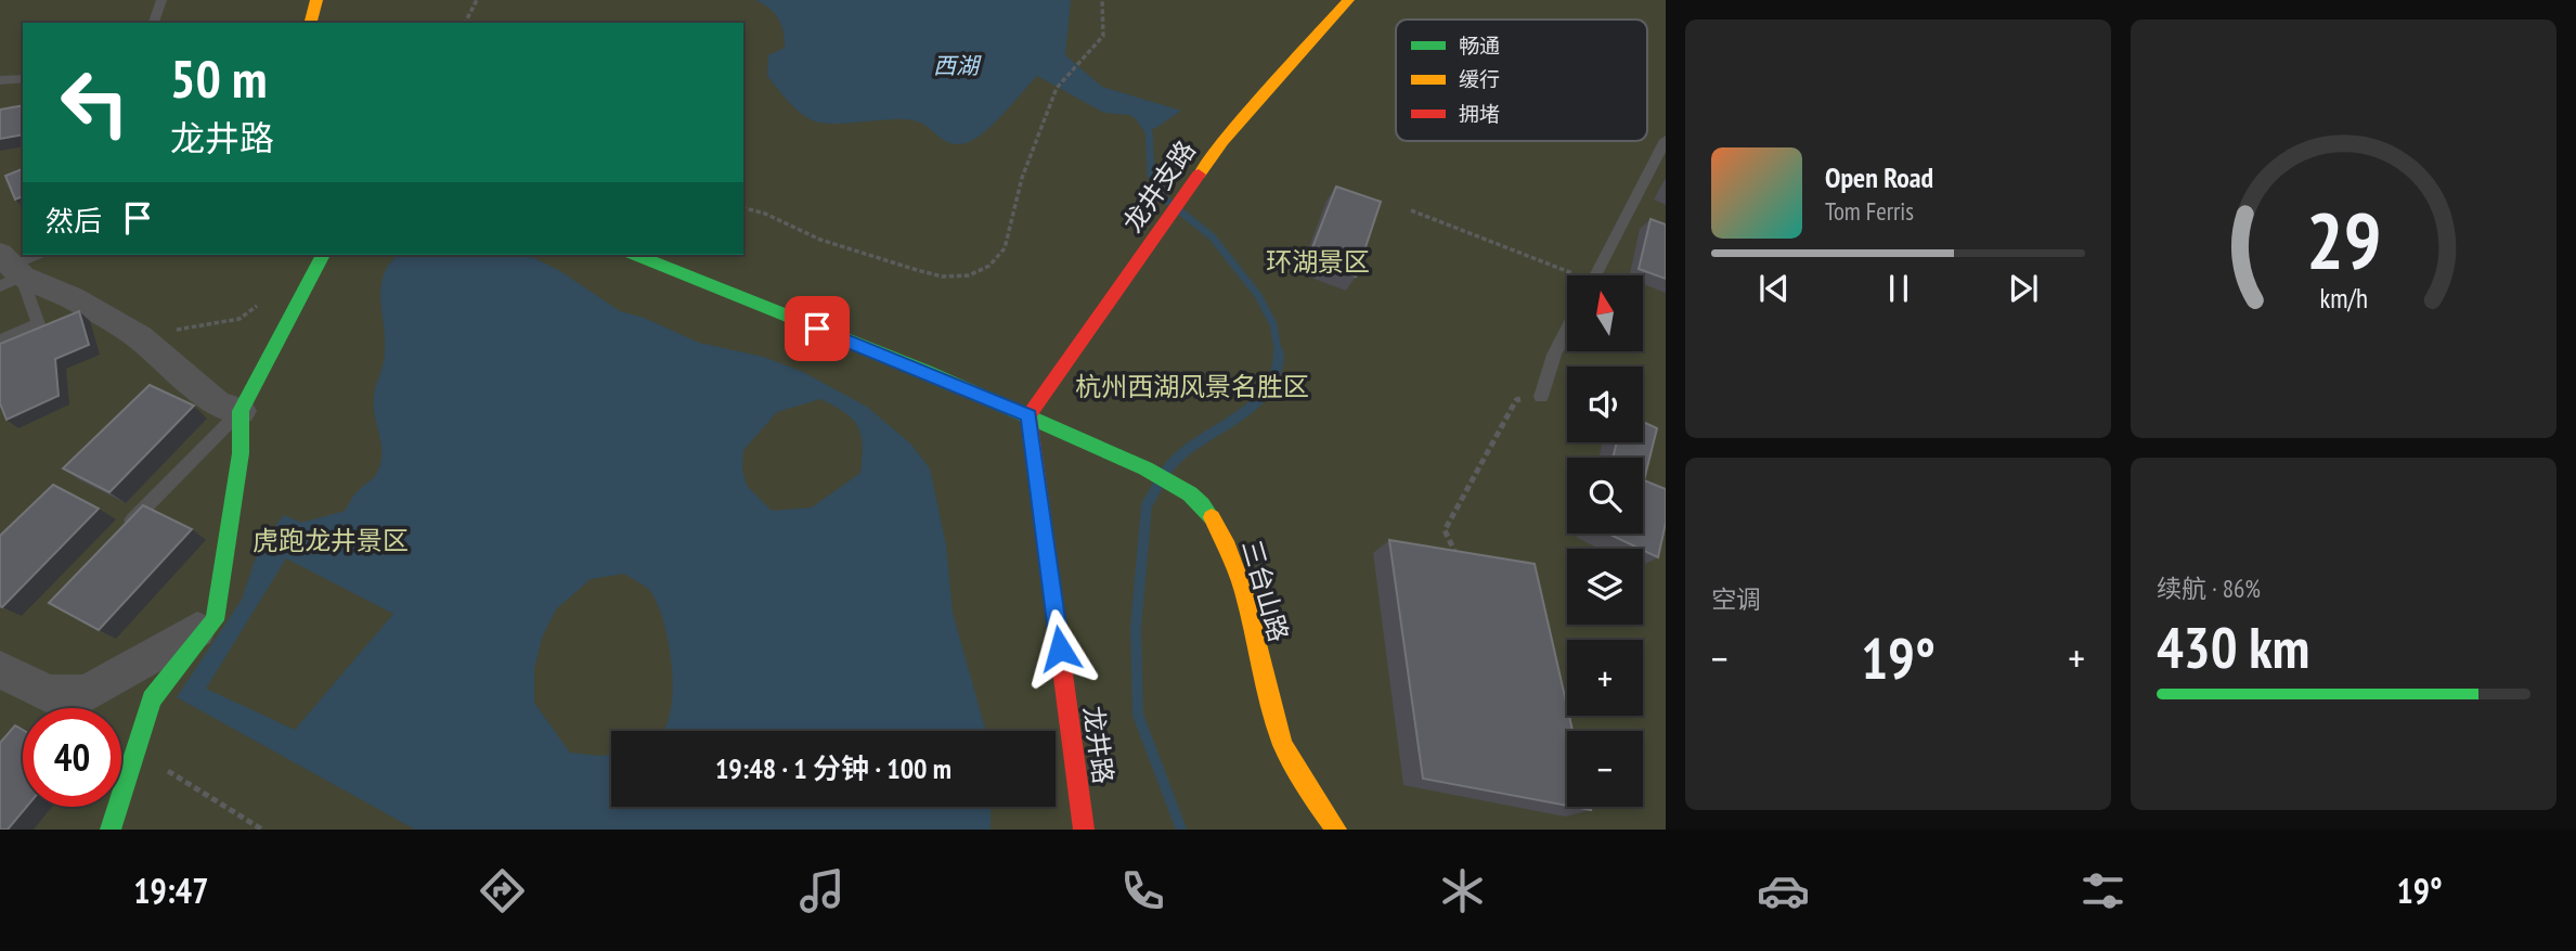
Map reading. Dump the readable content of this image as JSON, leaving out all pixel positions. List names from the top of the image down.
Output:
{
  "streets": {
    "street": ["龙井支路", "三台山路", "龙井路"]
  },
  "crossings": [
    ["龙井支路", "三台山路"],
    ["龙井支路", "龙井路"],
    ["三台山路", "龙井路"]
  ],
  "water": ["西湖"],
  "parks": ["环湖景区", "杭州西湖风景名胜区", "虎跑龙井景区"],
  "legend": ["畅通", "缓行", "拥堵"],
  "north": "top",
  "page": {
    "turn": ["50 m", "龙井路"],
    "song": ["Open Road", "Tom Ferris"],
    "then": "然后",
    "map_buttons": ["+", "−"],
    "tile": [
      "空调",
      ["续航 · 86%", "430 km"]
    ],
    "heat": ["−", "19°", "+"],
    "limit": "40",
    "trip": "19:48 · 1 分钟 · 100 m",
    "tabs": ["19:47", "19°"],
    "gauge": ["29", "km/h"]
  }
}
